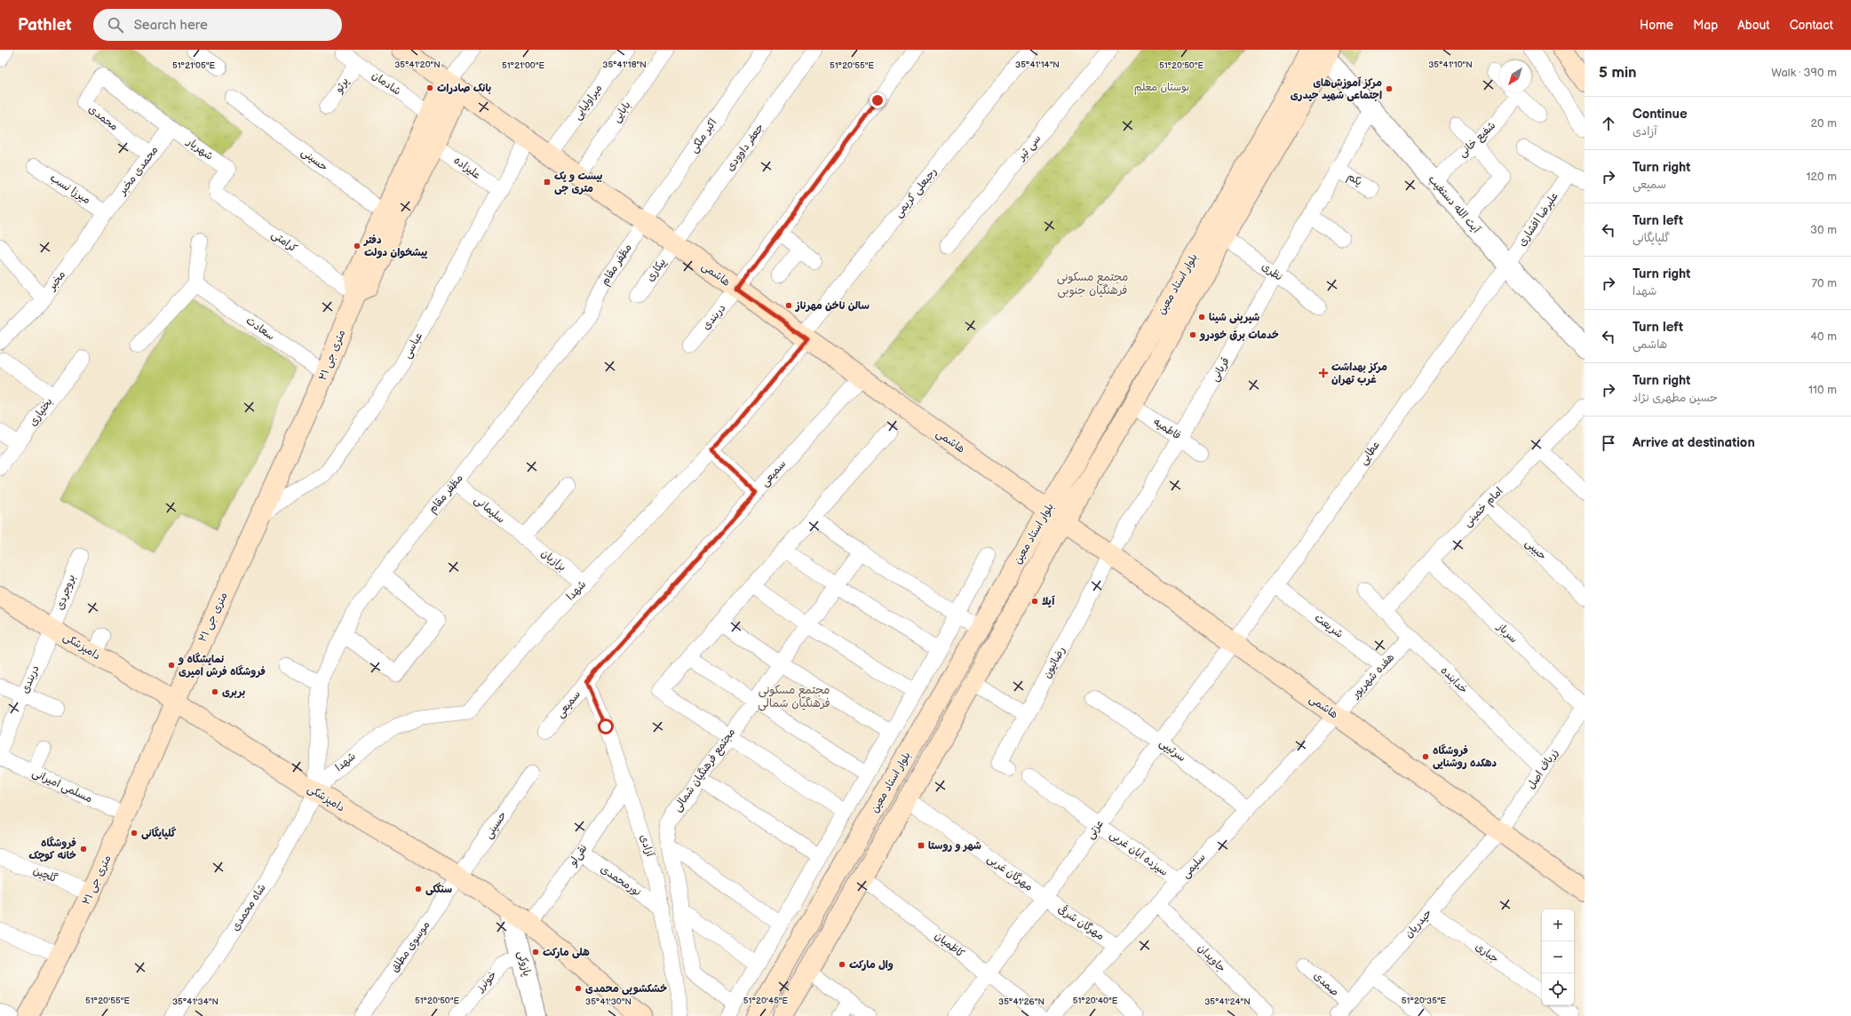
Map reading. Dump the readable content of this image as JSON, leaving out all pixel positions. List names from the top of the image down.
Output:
{
  "streets": {
    "main road": [
      "هاشمی",
      "بلوار استاد معین",
      "۲۱ متری جی",
      "دامپزشکی"
    ],
    "street": [
      "شادمان",
      "پرتو",
      "میراولیایی",
      "بابایی",
      "محمدی",
      "اکبر ملکی",
      "شفیع خانی",
      "جعفر داوودی",
      "سی تیر",
      "شهریار",
      "حسینی",
      "علیزاده",
      "محمدی مخبر",
      "یکم",
      "میرزا نسب",
      "رجبعلی کریمی",
      "آیت الله دستغیب",
      "علیرضا افشاری",
      "کرامتی",
      "مظفر مقام",
      "پیکاری",
      "نظری",
      "مخبر",
      "دربندی",
      "سعادت",
      "عباسی",
      "قربانی",
      "بختیاری",
      "فاطمیه",
      "عطایی",
      "سمیعی",
      "امام خمینی",
      "سلیمانی",
      "حبیبی",
      "بزازیان",
      "شهدا",
      "بروجردی",
      "شریعت",
      "سرباز",
      "رضائیون",
      "هفده شهریور",
      "خدابنده",
      "سرتیپی",
      "زرباف اصل",
      "مجتمع فرهنگیان شمالی",
      "مسلمی امیرانی",
      "عزتی",
      "آزادی",
      "سیزده آبان غربی",
      "نقی‌لو",
      "سلیمی",
      "مهرگان غربی",
      "گلچین",
      "نورمحمدی",
      "شاه محمدی",
      "مهرگان شرقی",
      "حیدریان",
      "کاظمیان",
      "موسوی مطلق",
      "جباری",
      "جاویدان",
      "پازوکی",
      "خونرز",
      "صمدی"
    ]
  },
  "crossings": [
    ["شادمان", "پرتو"],
    ["شادمان", "۲۱ متری جی"],
    ["میراولیایی", "هاشمی"],
    ["بابایی", "هاشمی"],
    ["محمدی", "شهریار"],
    ["محمدی", "محمدی مخبر"],
    ["اکبر ملکی", "مظفر مقام"],
    ["اکبر ملکی", "هاشمی"],
    ["شفیع خانی", "آیت الله دستغیب"],
    ["جعفر داوودی", "پیکاری"],
    ["جعفر داوودی", "هاشمی"],
    ["شهریار", "محمدی مخبر"],
    ["شهریار", "کرامتی"],
    ["حسینی", "۲۱ متری جی"],
    ["حسینی", "دامپزشکی"],
    ["حسینی", "موسوی مطلق"],
    ["علیزاده", "عباسی"],
    ["علیزاده", "۲۱ متری جی"],
    ["محمدی مخبر", "میرزا نسب"],
    ["محمدی مخبر", "مخبر"],
    ["یکم", "قربانی"],
    ["میرزا نسب", "مخبر"],
    ["رجبعلی کریمی", "هاشمی"],
    ["رجبعلی کریمی", "شهدا"],
    ["آیت الله دستغیب", "علیرضا افشاری"],
    ["آیت الله دستغیب", "بلوار استاد معین"],
    ["آیت الله دستغیب", "قربانی"],
    ["آیت الله دستغیب", "عطایی"],
    ["علیرضا افشاری", "عطایی"],
    ["کرامتی", "۲۱ متری جی"],
    ["مظفر مقام", "هاشمی"],
    ["مظفر مقام", "سلیمانی"],
    ["مظفر مقام", "شهدا"],
    ["مظفر مقام", "دامپزشکی"],
    ["مظفر مقام", "شاه محمدی"],
    ["پیکاری", "هاشمی"],
    ["نظری", "بلوار استاد معین"],
    ["نظری", "قربانی"],
    ["هاشمی", "بلوار استاد معین"],
    ["هاشمی", "دربندی"],
    ["هاشمی", "عباسی"],
    ["هاشمی", "۲۱ متری جی"],
    ["هاشمی", "قربانی"],
    ["هاشمی", "عطایی"],
    ["هاشمی", "سمیعی"],
    ["هاشمی", "شهدا"],
    ["هاشمی", "رضائیون"],
    ["هاشمی", "هفده شهریور"],
    ["هاشمی", "زرباف اصل"],
    ["هاشمی", "عزتی"],
    ["هاشمی", "سلیمی"],
    ["هاشمی", "حیدریان"],
    ["بلوار استاد معین", "فاطمیه"],
    ["بلوار استاد معین", "مهرگان غربی"],
    ["بلوار استاد معین", "کاظمیان"],
    ["دربندی", "بروجردی"],
    ["دربندی", "دامپزشکی"],
    ["سعادت", "۲۱ متری جی"],
    ["عباسی", "۲۱ متری جی"],
    ["۲۱ متری جی", "دامپزشکی"],
    ["۲۱ متری جی", "مسلمی امیرانی"],
    ["۲۱ متری جی", "گلچین"],
    ["قربانی", "فاطمیه"],
    ["قربانی", "رضائیون"],
    ["عطایی", "شریعت"],
    ["عطایی", "عزتی"],
    ["سمیعی", "آزادی"],
    ["امام خمینی", "حبیبی"],
    ["امام خمینی", "سرباز"],
    ["امام خمینی", "خدابنده"],
    ["سلیمانی", "بزازیان"],
    ["بزازیان", "شهدا"],
    ["شهدا", "دامپزشکی"],
    ["شهدا", "شاه محمدی"],
    ["بروجردی", "دامپزشکی"],
    ["شریعت", "هفده شهریور"],
    ["سرباز", "زرباف اصل"],
    ["دامپزشکی", "نقی‌لو"],
    ["دامپزشکی", "شاه محمدی"],
    ["دامپزشکی", "موسوی مطلق"],
    ["دامپزشکی", "پازوکی"],
    ["هفده شهریور", "خدابنده"],
    ["هفده شهریور", "سلیمی"],
    ["خدابنده", "زرباف اصل"],
    ["سرتیپی", "عزتی"],
    ["سرتیپی", "سلیمی"],
    ["زرباف اصل", "حیدریان"],
    ["عزتی", "سیزده آبان غربی"],
    ["عزتی", "مهرگان غربی"],
    ["عزتی", "مهرگان شرقی"],
    ["عزتی", "کاظمیان"],
    ["آزادی", "نقی‌لو"],
    ["آزادی", "نورمحمدی"],
    ["سیزده آبان غربی", "سلیمی"],
    ["نقی‌لو", "نورمحمدی"],
    ["سلیمی", "مهرگان شرقی"],
    ["سلیمی", "کاظمیان"],
    ["سلیمی", "جاویدان"],
    ["مهرگان غربی", "مهرگان شرقی"],
    ["حیدریان", "جباری"],
    ["حیدریان", "صمدی"],
    ["پازوکی", "خونرز"]
  ],
  "districts": ["مجتمع مسکونی فرهنگیان جنوبی", "مجتمع مسکونی فرهنگیان شمالی"],
  "parks": ["بوستان معلم"],
  "places": {
    "other": [
      "بانک صادرات",
      "مرکز آموزش‌های اجتماعی شهید حیدری",
      "دفتر پیشخوان دولت",
      "سالن ناخن مهرناز",
      "شیرینی شینا",
      "خدمات برق خودرو",
      "آیلا",
      "نمایشگاه و فروشگاه فرش امیری",
      "بربری",
      "فروشگاه دهکده روشنایی",
      "گلپایگانی",
      "فروشگاه خانه کوچک",
      "سنگکی",
      "هلی مارکت",
      "وال مارکت",
      "خشکشویی محمدی"
    ],
    "transit": ["بیست و یک متری جی", "شهر و روستا"],
    "health": ["مرکز بهداشت غرب تهران"]
  },
  "north": "bottom left",
  "page": {
    "header": "Pathlet",
    "search": "Search here",
    "nav": [
      "Home",
      "Map",
      "About",
      "Contact"
    ],
    "heading": ["5 min", "Walk · 390 m"],
    "list": [
      ["Continue", "آزادی", "20 m"],
      ["Turn right", "سمیعی", "120 m"],
      ["Turn left", "گلپایگانی", "30 m"],
      ["Turn right", "شهدا", "70 m"],
      ["Turn left", "هاشمی", "40 m"],
      ["Turn right", "حسین مطهری نژاد", "110 m"],
      "Arrive at destination"
    ],
    "map_buttons": ["+", "−"]
  },
  "coordinates": [
    "35°41'10\"N",
    "35°41'20\"N",
    "35°41'18\"N",
    "35°41'14\"N",
    "51°21'05\"E",
    "51°21'00\"E",
    "51°20'55\"E",
    "51°20'50\"E",
    "51°20'45\"E",
    "51°20'40\"E",
    "51°20'35\"E",
    "35°41'34\"N",
    "35°41'30\"N",
    "35°41'26\"N",
    "35°41'24\"N"
  ]
}
